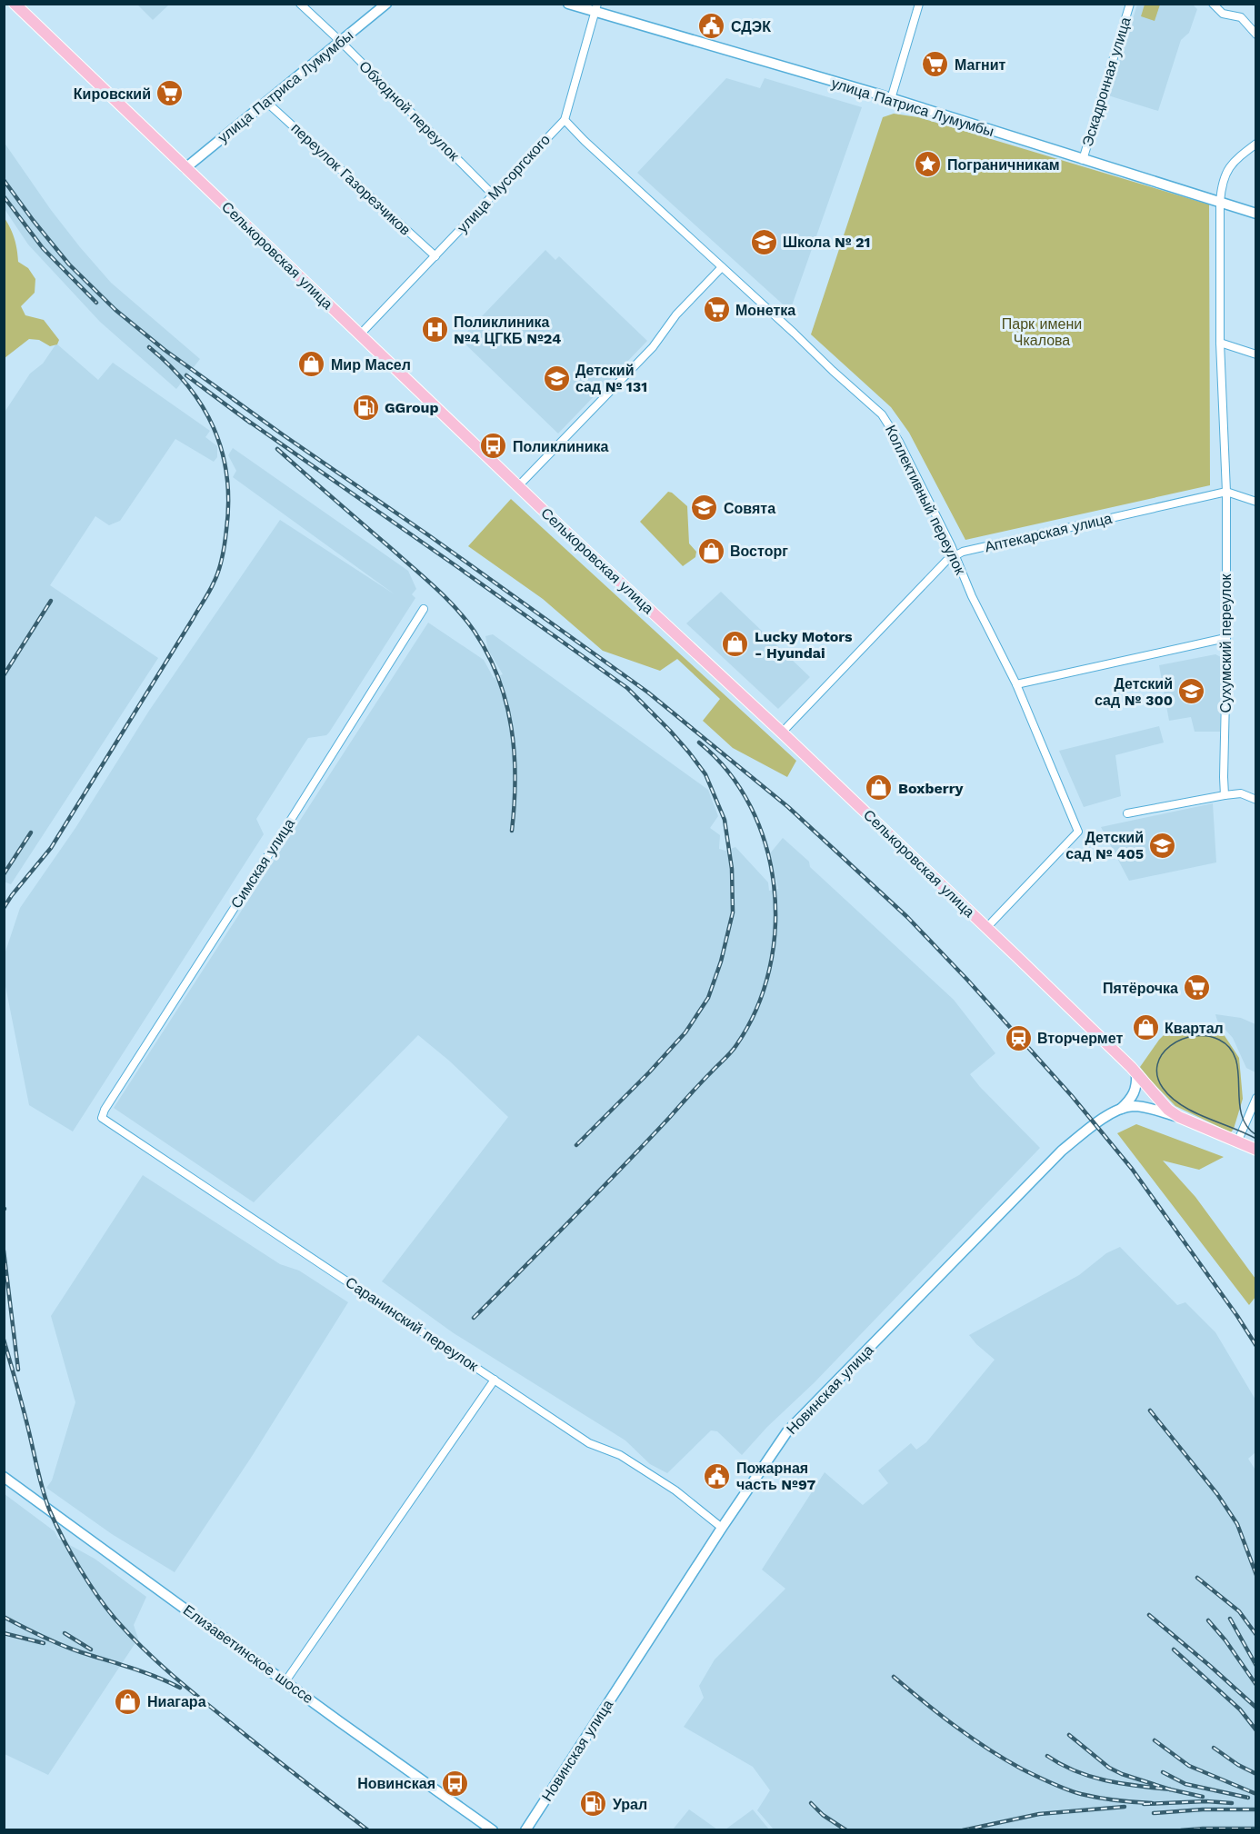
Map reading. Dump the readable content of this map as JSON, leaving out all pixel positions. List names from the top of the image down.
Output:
{
  "streets": {
    "main road": [
      "улица Патриса Лумумбы",
      "Селькоровская улица",
      "Новинская улица",
      "Елизаветинское шоссе"
    ],
    "street": [
      "Эскадронная улица",
      "Обходной переулок",
      "переулок Газорезчиков",
      "улица Мусоргского",
      "Коллективный переулок",
      "Аптекарская улица",
      "Сухумский переулок",
      "Симская улица",
      "Саранинский переулок"
    ]
  },
  "crossings": [
    ["Эскадронная улица", "улица Патриса Лумумбы"],
    ["улица Патриса Лумумбы", "Обходной переулок"],
    ["улица Патриса Лумумбы", "переулок Газорезчиков"],
    ["улица Патриса Лумумбы", "улица Мусоргского"],
    ["улица Патриса Лумумбы", "Селькоровская улица"],
    ["улица Патриса Лумумбы", "Сухумский переулок"],
    ["Обходной переулок", "улица Мусоргского"],
    ["переулок Газорезчиков", "улица Мусоргского"],
    ["улица Мусоргского", "Селькоровская улица"],
    ["улица Мусоргского", "Коллективный переулок"],
    ["Селькоровская улица", "Коллективный переулок"],
    ["Селькоровская улица", "Аптекарская улица"],
    ["Селькоровская улица", "Новинская улица"],
    ["Коллективный переулок", "Аптекарская улица"],
    ["Аптекарская улица", "Сухумский переулок"],
    ["Симская улица", "Саранинский переулок"],
    ["Саранинский переулок", "Новинская улица"]
  ],
  "parks": ["Парк имени Чкалова"],
  "places": {
    "public building": ["СДЭК", "Пожарная часть №97"],
    "supermarket": [
      "Магнит",
      "Кировский",
      "Монетка",
      "Пятёрочка"
    ],
    "place": ["Пограничникам"],
    "school or university": [
      "Школа № 21",
      "Детский сад № 131",
      "Совята",
      "Детский сад № 300",
      "Детский сад № 405"
    ],
    "hospital": ["Поликлиника №4 ЦГКБ №24"],
    "shop": [
      "Мир Масел",
      "Восторг",
      "Lucky Motors - Hyundai",
      "Boxberry",
      "Квартал",
      "Ниагара"
    ],
    "fuel station": ["GGroup", "Урал"],
    "bus stop": ["Поликлиника", "Новинская"],
    "station": ["Вторчермет"]
  }
}
